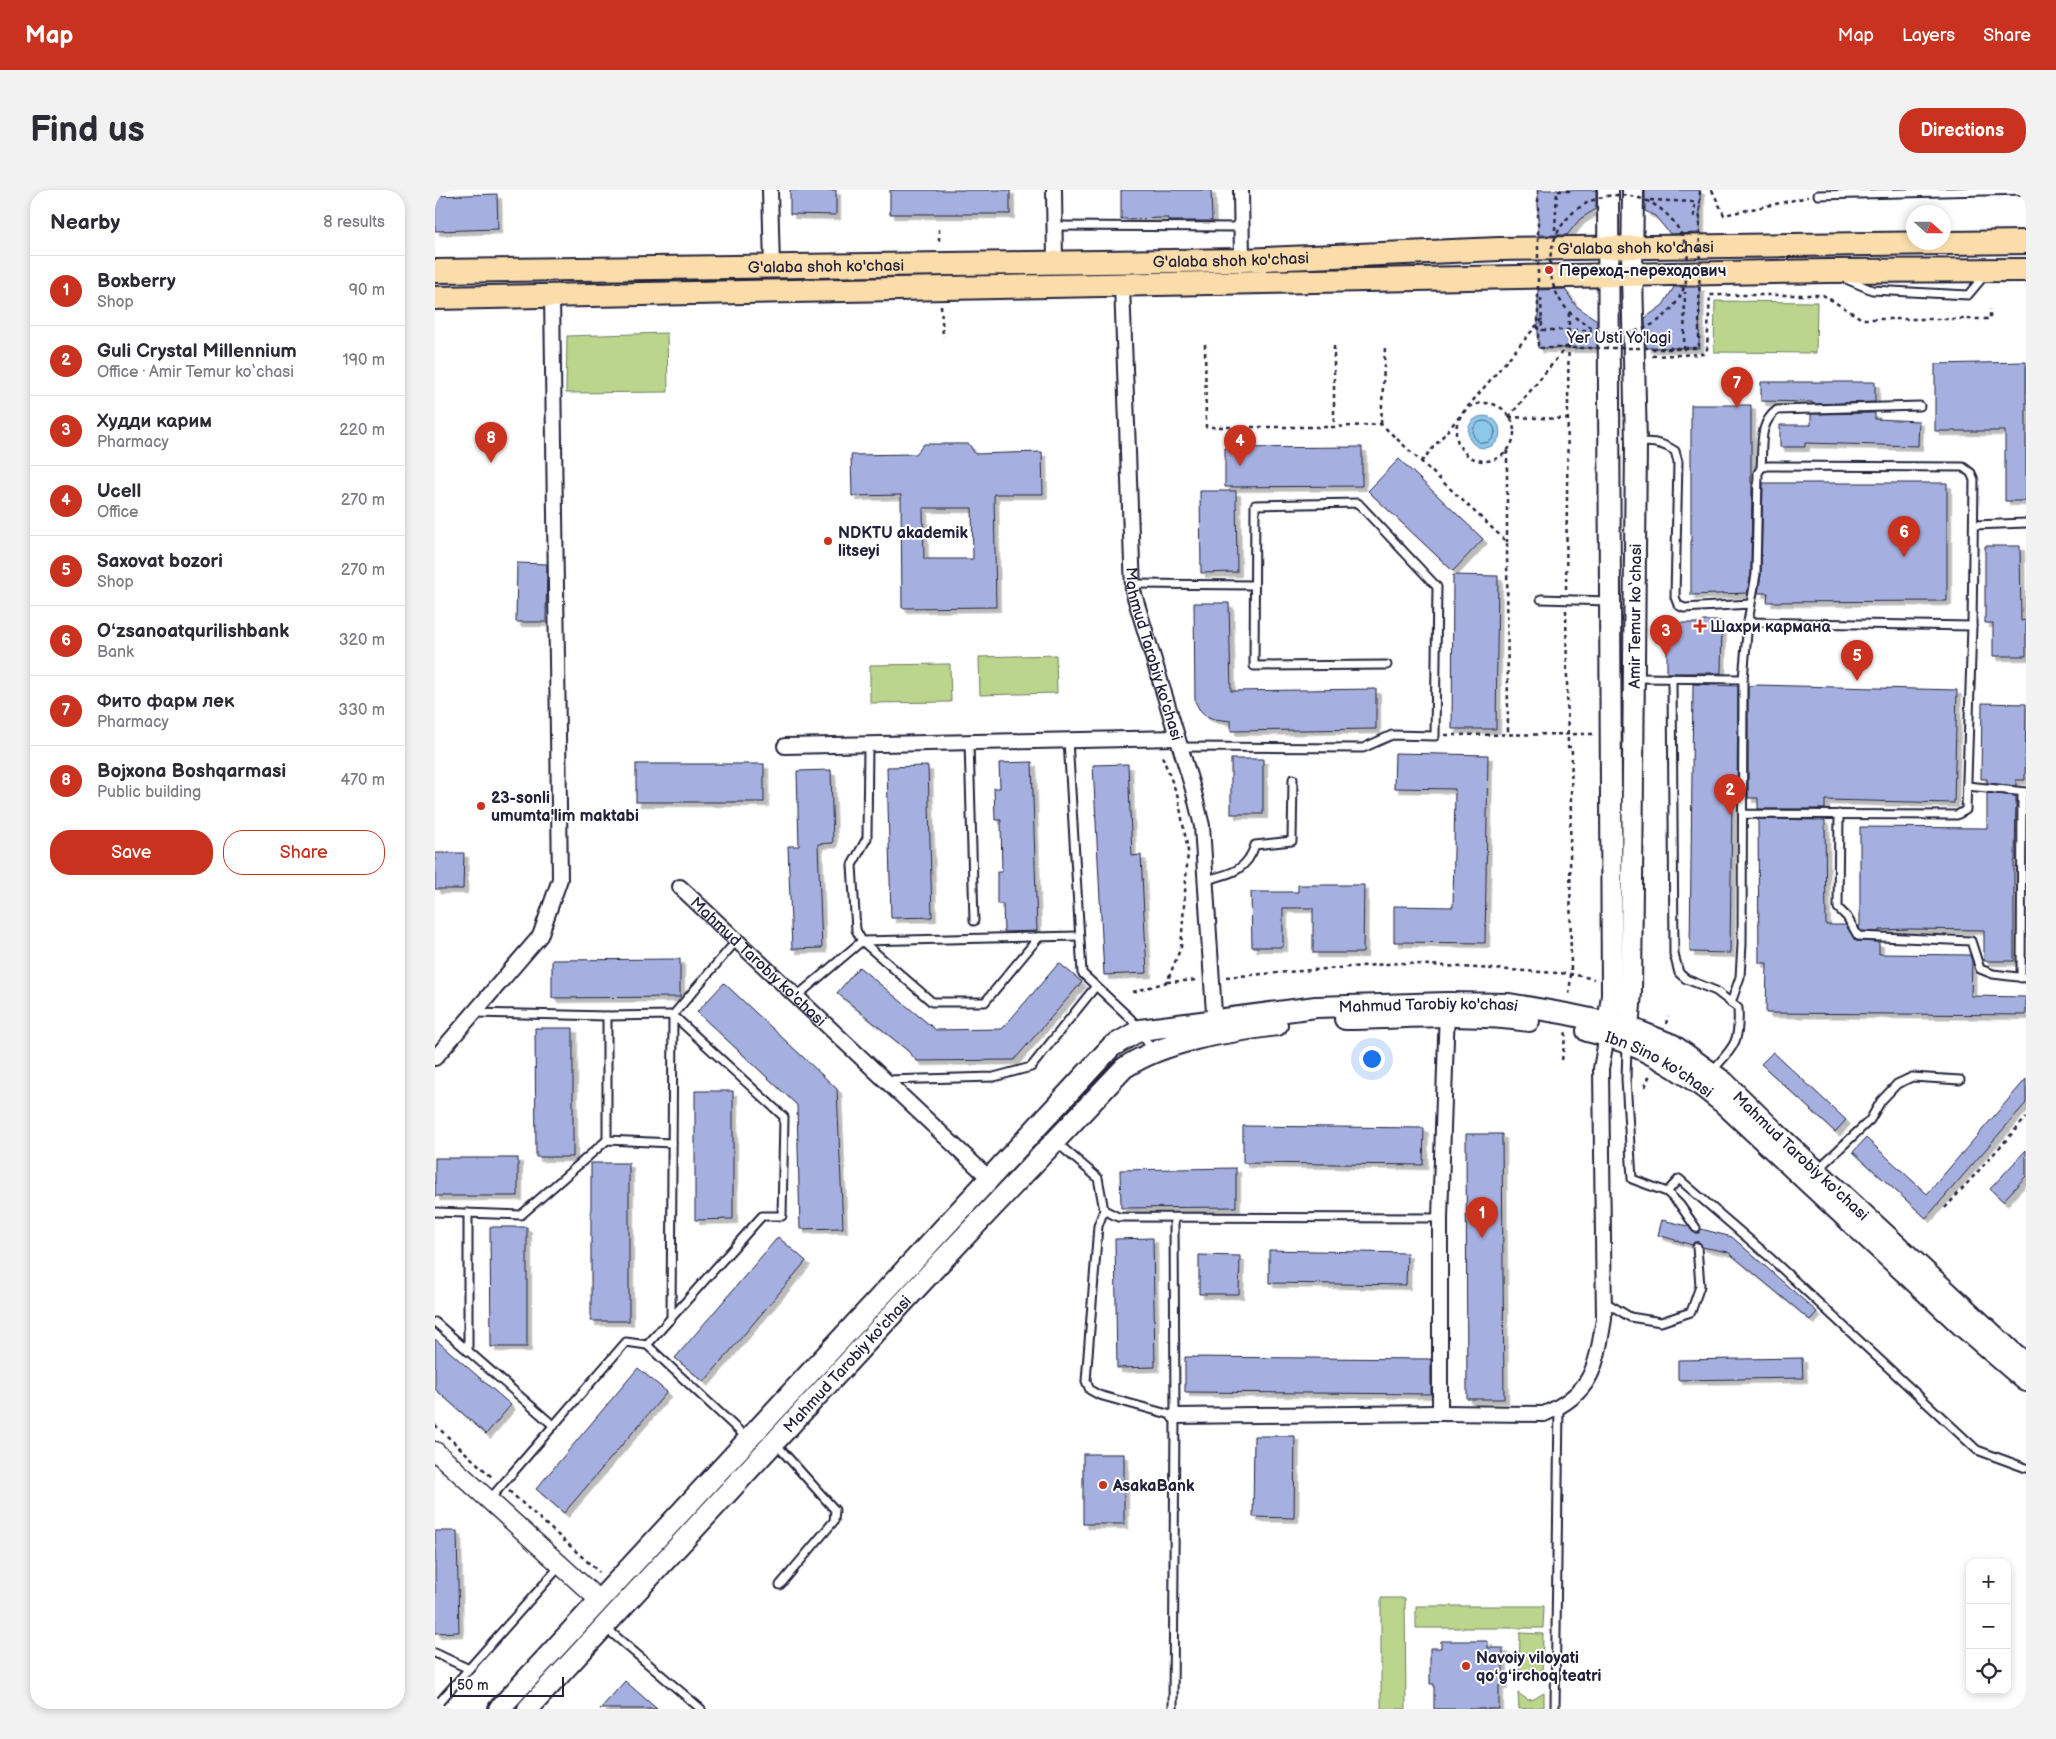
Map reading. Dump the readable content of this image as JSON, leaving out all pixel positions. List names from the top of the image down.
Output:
{
  "streets": {
    "main road": [
      "G'alaba shoh ko'chasi",
      "Amir Temur ko‘chasi",
      "Mahmud Tarobiy ko'chasi",
      "Ibn Sino ko'chasi"
    ],
    "path": ["Yer Usti Yo'lagi"]
  },
  "crossings": [
    ["G'alaba shoh ko'chasi", "Amir Temur ko‘chasi"],
    ["G'alaba shoh ko'chasi", "Mahmud Tarobiy ko'chasi"],
    ["Amir Temur ko‘chasi", "Mahmud Tarobiy ko'chasi"],
    ["Amir Temur ko‘chasi", "Ibn Sino ko'chasi"],
    ["Mahmud Tarobiy ko'chasi", "Ibn Sino ko'chasi"]
  ],
  "places": {
    "other": [
      "Переход-переходович",
      "NDKTU akademik litseyi",
      "23-sonli umumta'lim maktabi",
      "AsakaBank",
      "Navoiy viloyati qoʻgʻirchoq teatri"
    ],
    "health": ["Шахри кармана"]
  },
  "scale_bar": "50 m",
  "north": "right",
  "page": {
    "header": "Map",
    "nav": ["Map", "Layers", "Share"],
    "buttons": [
      "Directions",
      ["Save", "Share"]
    ],
    "title": "Find us",
    "heading": ["Nearby", "8 results"],
    "list": [
      {
        "mark": "1",
        "name": "Boxberry",
        "note": "Shop",
        "value": "90 m"
      },
      {
        "mark": "2",
        "name": "Guli Crystal Millennium",
        "note": "Office · Amir Temur ko‘chasi",
        "value": "190 m"
      },
      {
        "mark": "3",
        "name": "Худди карим",
        "note": "Pharmacy",
        "value": "220 m"
      },
      {
        "mark": "4",
        "name": "Ucell",
        "note": "Office",
        "value": "270 m"
      },
      {
        "mark": "5",
        "name": "Saxovat bozori",
        "note": "Shop",
        "value": "270 m"
      },
      {
        "mark": "6",
        "name": "Oʻzsanoatqurilishbank",
        "note": "Bank",
        "value": "320 m"
      },
      {
        "mark": "7",
        "name": "Фито фарм лек",
        "note": "Pharmacy",
        "value": "330 m"
      },
      {
        "mark": "8",
        "name": "Bojxona Boshqarmasi",
        "note": "Public building",
        "value": "470 m"
      }
    ],
    "pins": [
      "7",
      "8",
      "4",
      "6",
      "3",
      "5",
      "2",
      "1"
    ],
    "map_buttons": ["+", "−"],
    "scale": "50 m"
  }
}
